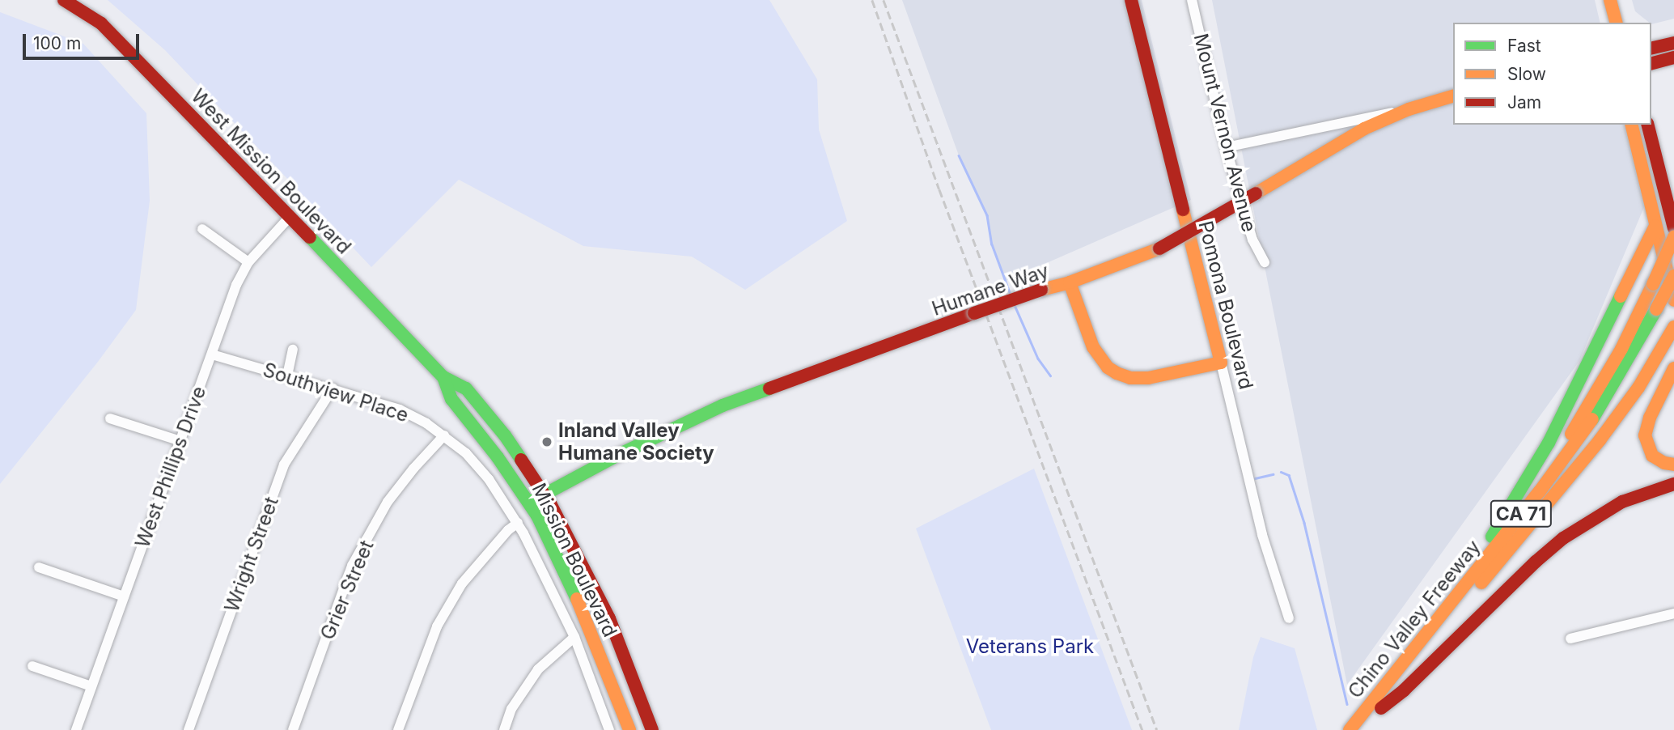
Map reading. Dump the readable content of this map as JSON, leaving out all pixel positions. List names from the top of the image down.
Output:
{
  "streets": {
    "main road": [
      "West Mission Boulevard",
      "Humane Way",
      "Pomona Boulevard",
      "CA 71",
      "Mission Boulevard",
      "Chino Valley Freeway"
    ],
    "street": [
      "Mount Vernon Avenue",
      "Southview Place",
      "West Phillips Drive",
      "Wright Street",
      "Grier Street"
    ]
  },
  "crossings": [
    ["West Mission Boulevard", "West Phillips Drive"],
    ["West Mission Boulevard", "Mission Boulevard"],
    ["Humane Way", "Mission Boulevard"],
    ["Southview Place", "West Phillips Drive"],
    ["Southview Place", "Wright Street"],
    ["Southview Place", "Grier Street"]
  ],
  "parks": ["Veterans Park"],
  "places": ["Inland Valley Humane Society"],
  "legend": ["Fast", "Slow", "Jam"],
  "scale_bar": "100 m"
}
